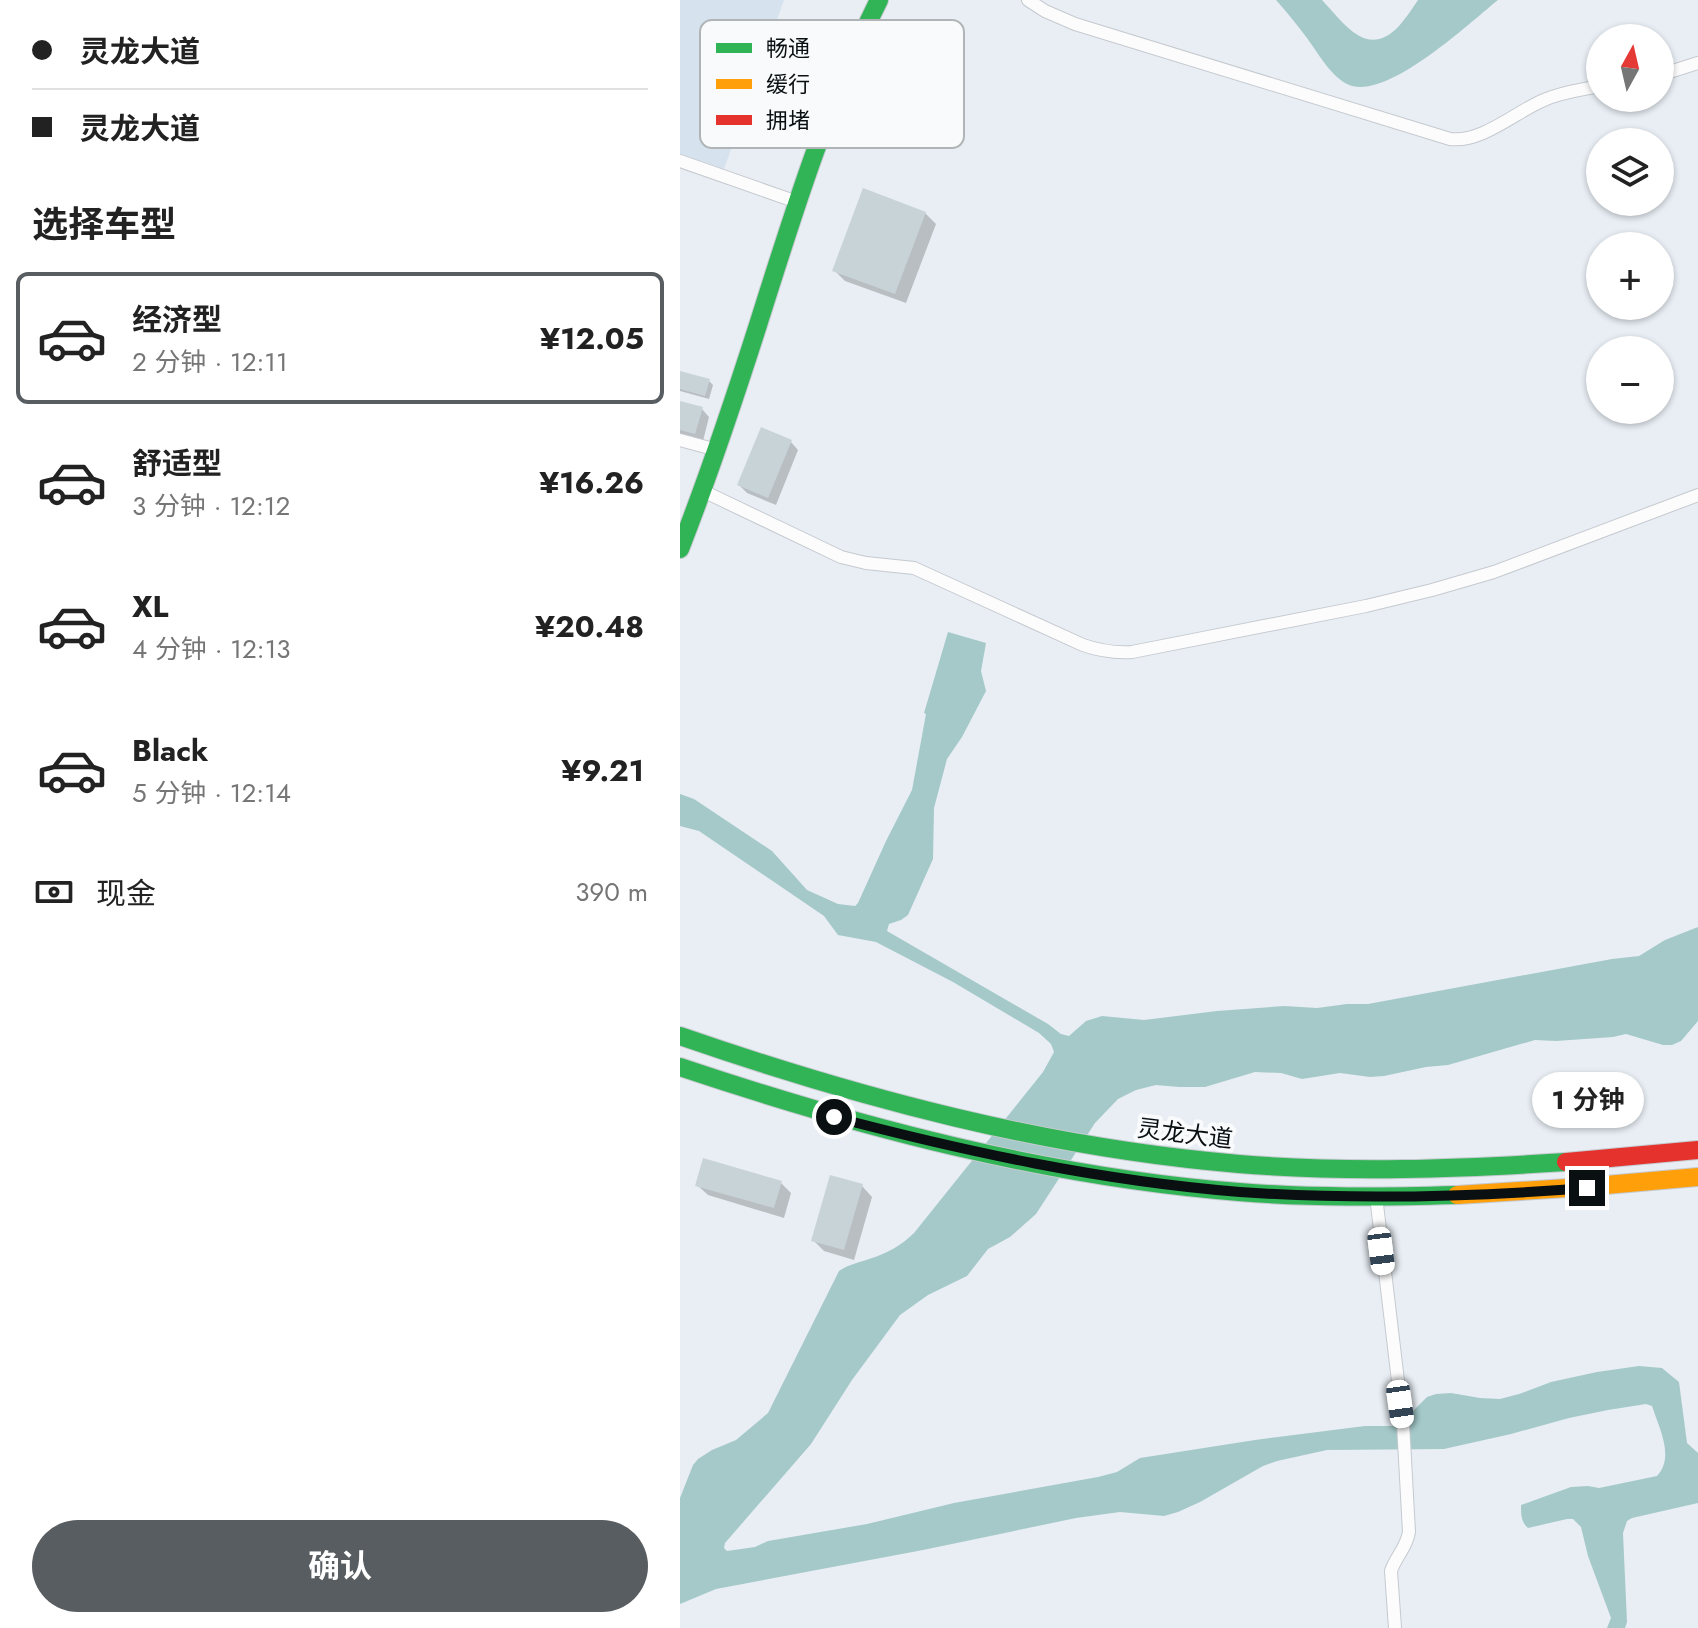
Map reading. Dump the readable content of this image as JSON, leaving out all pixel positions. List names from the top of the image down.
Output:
{
  "streets": {
    "main road": ["灵龙大道"]
  },
  "legend": ["畅通", "缓行", "拥堵"],
  "north": "top",
  "page": {
    "banner": ["灵龙大道", "灵龙大道"],
    "map_buttons": ["+", "−"],
    "heading": "选择车型",
    "list": [
      {
        "name": "经济型",
        "note": "2 分钟 · 12:11",
        "value": "¥12.05"
      },
      {
        "name": "舒适型",
        "note": "3 分钟 · 12:12",
        "value": "¥16.26"
      },
      {
        "name": "XL",
        "note": "4 分钟 · 12:13",
        "value": "¥20.48"
      },
      {
        "name": "Black",
        "note": "5 分钟 · 12:14",
        "value": "¥9.21"
      }
    ],
    "pay": ["现金", "390 m"],
    "bubble": "1 分钟",
    "buttons": "确认"
  }
}
